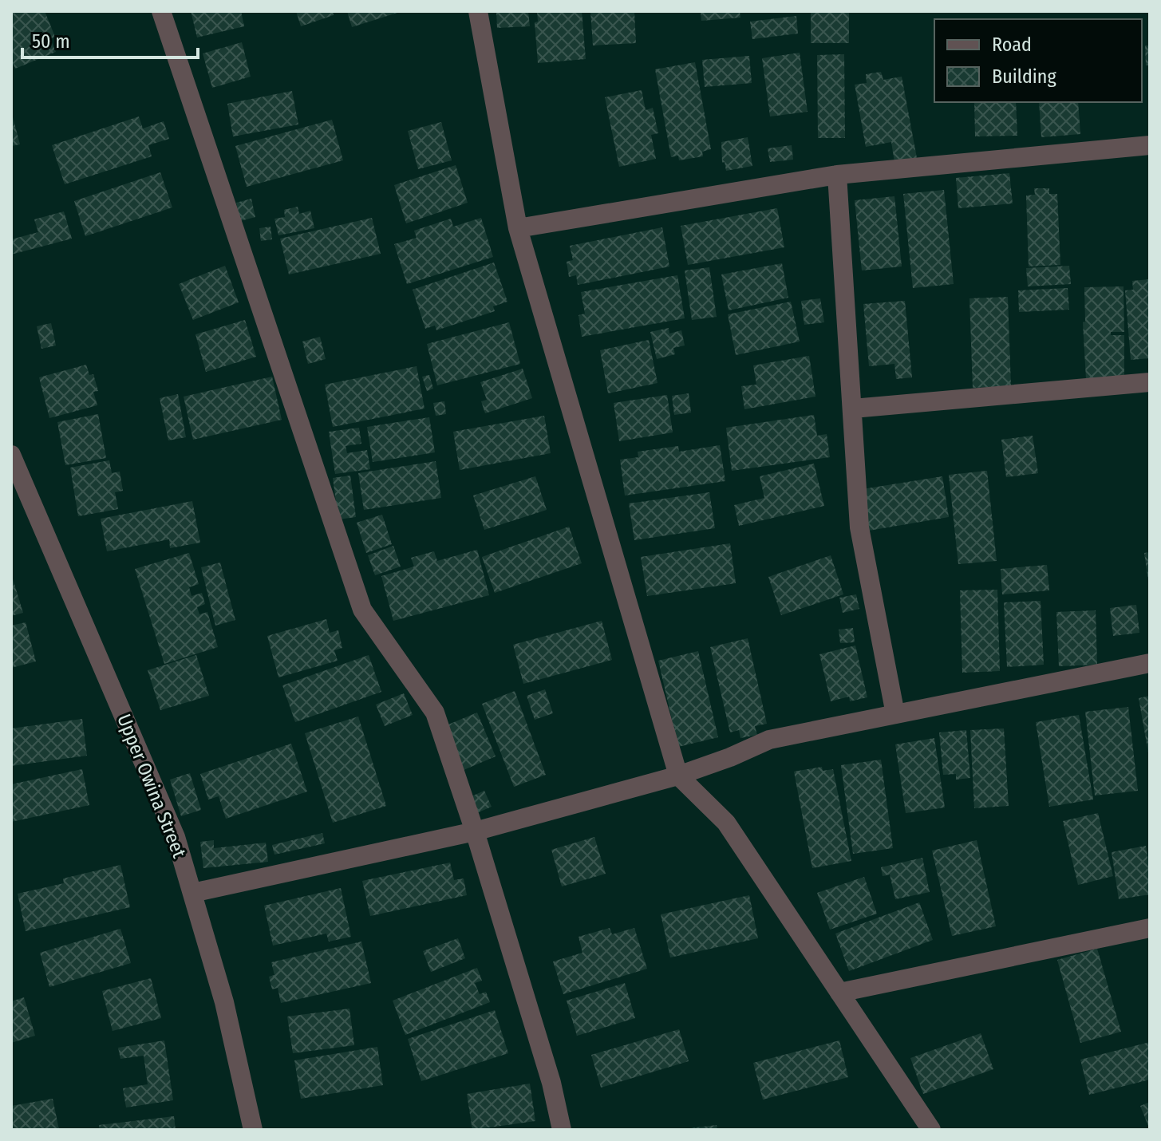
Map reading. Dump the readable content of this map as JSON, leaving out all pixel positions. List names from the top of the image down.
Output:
{
  "streets": {
    "street": ["Upper Owina Street"]
  },
  "legend": ["Road", "Building"],
  "scale_bar": "50 m"
}
